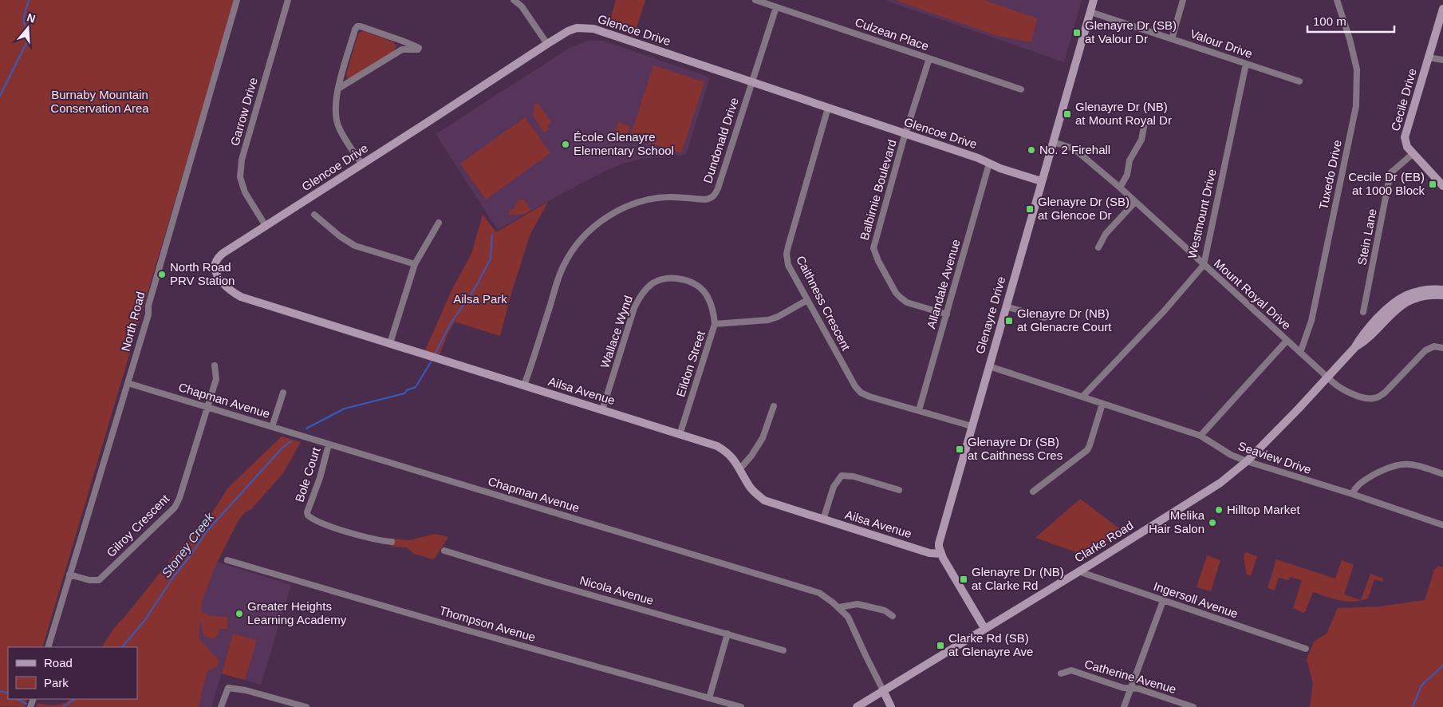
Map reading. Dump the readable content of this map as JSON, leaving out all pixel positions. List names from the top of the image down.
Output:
{
  "streets": {
    "street": [
      "Glencoe Drive",
      "Culzean Place",
      "Valour Drive",
      "Cecile Drive",
      "Garrow Drive",
      "Dundonald Drive",
      "Tuxedo Drive",
      "Balbirnie Boulevard",
      "Westmount Drive",
      "Stein Lane",
      "Allandale Avenue",
      "Mount Royal Drive",
      "Caithness Crescent",
      "Glenayre Drive",
      "North Road",
      "Wallace Wynd",
      "Eildon Street",
      "Ailsa Avenue",
      "Chapman Avenue",
      "Seaview Drive",
      "Bole Court",
      "Gilroy Crescent",
      "Clarke Road",
      "Nicola Avenue",
      "Ingersoll Avenue",
      "Thompson Avenue",
      "Catherine Avenue"
    ]
  },
  "crossings": [
    ["Glencoe Drive", "Garrow Drive"],
    ["Glencoe Drive", "Dundonald Drive"],
    ["Glencoe Drive", "Balbirnie Boulevard"],
    ["Glencoe Drive", "Allandale Avenue"],
    ["Glencoe Drive", "Caithness Crescent"],
    ["Glencoe Drive", "Glenayre Drive"],
    ["Glencoe Drive", "Ailsa Avenue"],
    ["Culzean Place", "Dundonald Drive"],
    ["Culzean Place", "Balbirnie Boulevard"],
    ["Valour Drive", "Westmount Drive"],
    ["Valour Drive", "Glenayre Drive"],
    ["Cecile Drive", "Stein Lane"],
    ["Dundonald Drive", "Ailsa Avenue"],
    ["Tuxedo Drive", "Mount Royal Drive"],
    ["Balbirnie Boulevard", "Allandale Avenue"],
    ["Westmount Drive", "Mount Royal Drive"],
    ["Westmount Drive", "Seaview Drive"],
    ["Allandale Avenue", "Caithness Crescent"],
    ["Mount Royal Drive", "Glenayre Drive"],
    ["Mount Royal Drive", "Clarke Road"],
    ["Caithness Crescent", "Glenayre Drive"],
    ["Caithness Crescent", "Eildon Street"],
    ["Glenayre Drive", "Ailsa Avenue"],
    ["Glenayre Drive", "Seaview Drive"],
    ["Glenayre Drive", "Clarke Road"],
    ["North Road", "Chapman Avenue"],
    ["North Road", "Gilroy Crescent"],
    ["Wallace Wynd", "Eildon Street"],
    ["Wallace Wynd", "Ailsa Avenue"],
    ["Eildon Street", "Ailsa Avenue"],
    ["Chapman Avenue", "Bole Court"],
    ["Chapman Avenue", "Gilroy Crescent"],
    ["Chapman Avenue", "Clarke Road"],
    ["Seaview Drive", "Clarke Road"],
    ["Clarke Road", "Ingersoll Avenue"]
  ],
  "water": ["Stoney Creek"],
  "parks": ["Burnaby Mountain Conservation Area", "Ailsa Park"],
  "places": {
    "transit": [
      "Glenayre Dr (SB) at Valour Dr",
      "Glenayre Dr (NB) at Mount Royal Dr",
      "Cecile Dr (EB) at 1000 Block",
      "Glenayre Dr (SB) at Glencoe Dr",
      "Glenayre Dr (NB) at Glenacre Court",
      "Glenayre Dr (SB) at Caithness Cres",
      "Glenayre Dr (NB) at Clarke Rd",
      "Clarke Rd (SB) at Glenayre Ave"
    ],
    "other": [
      "École Glenayre Elementary School",
      "No. 2 Firehall",
      "North Road PRV Station",
      "Hilltop Market",
      "Melika Hair Salon",
      "Greater Heights Learning Academy"
    ]
  },
  "legend": ["Road", "Park"],
  "scale_bar": "100 m",
  "north": "top"
}
